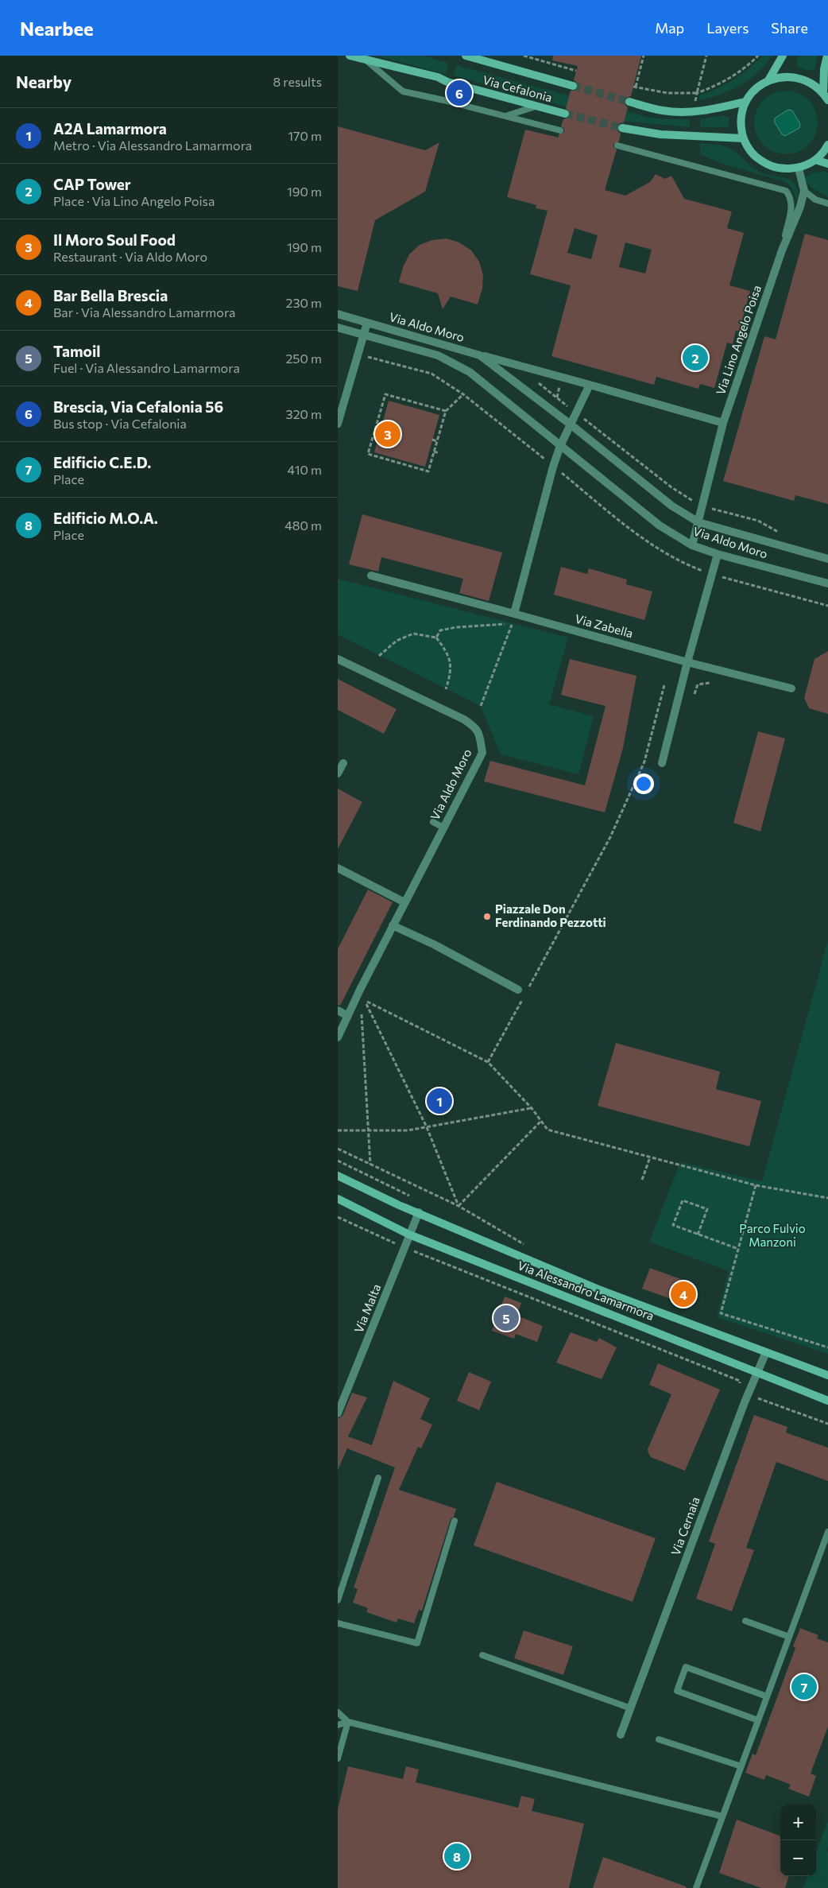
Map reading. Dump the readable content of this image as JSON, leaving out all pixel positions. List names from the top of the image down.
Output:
{
  "streets": {
    "main road": ["Via Cefalonia", "Via Alessandro Lamarmora"],
    "street": [
      "Via Aldo Moro",
      "Via Lino Angelo Poisa",
      "Via Zabella",
      "Via Malta",
      "Via Cernaia"
    ]
  },
  "crossings": [
    ["Via Aldo Moro", "Via Lino Angelo Poisa"],
    ["Via Alessandro Lamarmora", "Via Malta"],
    ["Via Alessandro Lamarmora", "Via Cernaia"]
  ],
  "parks": ["Parco Fulvio Manzoni"],
  "places": ["Piazzale Don Ferdinando Pezzotti"],
  "page": {
    "header": "Nearbee",
    "nav": ["Map", "Layers", "Share"],
    "heading": ["Nearby", "8 results"],
    "pins": [
      "6",
      "2",
      "3",
      "1",
      "4",
      "5",
      "7",
      "8"
    ],
    "list": [
      {
        "mark": "1",
        "name": "A2A Lamarmora",
        "note": "Metro · Via Alessandro Lamarmora",
        "value": "170 m"
      },
      {
        "mark": "2",
        "name": "CAP Tower",
        "note": "Place · Via Lino Angelo Poisa",
        "value": "190 m"
      },
      {
        "mark": "3",
        "name": "Il Moro Soul Food",
        "note": "Restaurant · Via Aldo Moro",
        "value": "190 m"
      },
      {
        "mark": "4",
        "name": "Bar Bella Brescia",
        "note": "Bar · Via Alessandro Lamarmora",
        "value": "230 m"
      },
      {
        "mark": "5",
        "name": "Tamoil",
        "note": "Fuel · Via Alessandro Lamarmora",
        "value": "250 m"
      },
      {
        "mark": "6",
        "name": "Brescia, Via Cefalonia 56",
        "note": "Bus stop · Via Cefalonia",
        "value": "320 m"
      },
      {
        "mark": "7",
        "name": "Edificio C.E.D.",
        "note": "Place",
        "value": "410 m"
      },
      {
        "mark": "8",
        "name": "Edificio M.O.A.",
        "note": "Place",
        "value": "480 m"
      }
    ],
    "map_buttons": ["+", "−"]
  }
}
